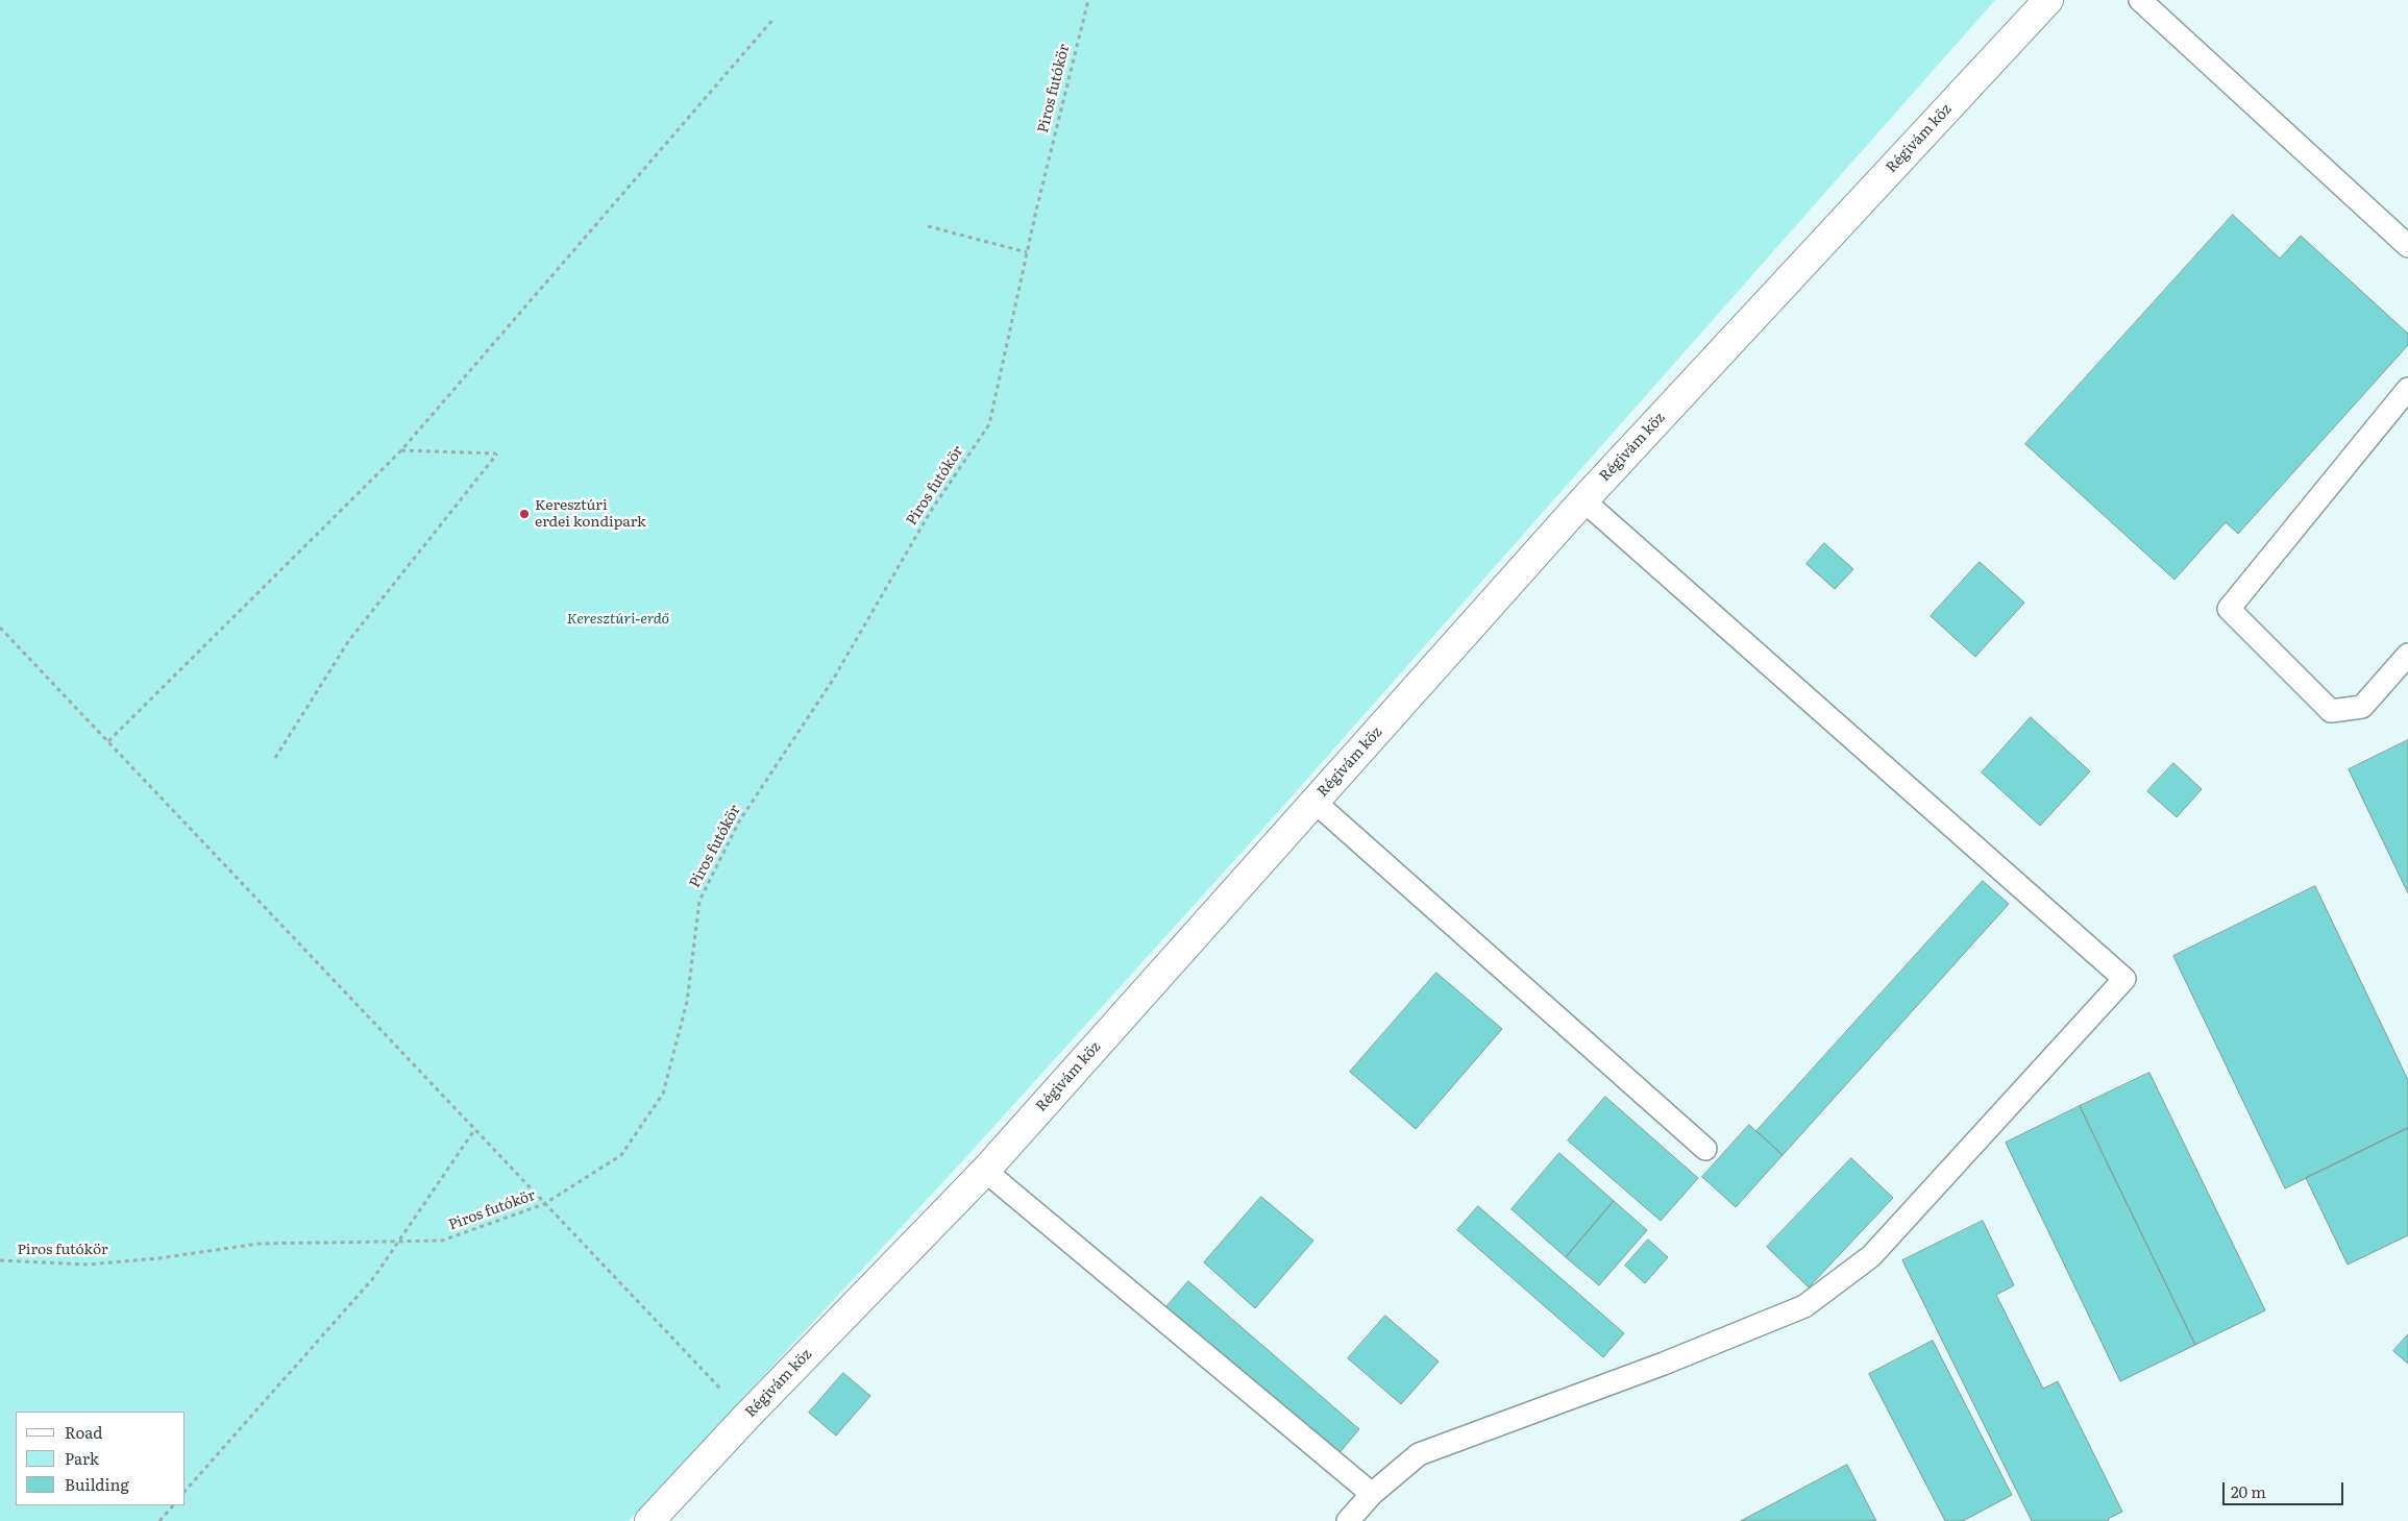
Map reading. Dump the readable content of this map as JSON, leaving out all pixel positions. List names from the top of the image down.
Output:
{
  "streets": {
    "street": ["Régivám köz"],
    "path": ["Piros futókör"]
  },
  "parks": ["Keresztúri-erdő"],
  "places": ["Keresztúri erdei kondipark"],
  "legend": ["Road", "Park", "Building"],
  "scale_bar": "20 m"
}
